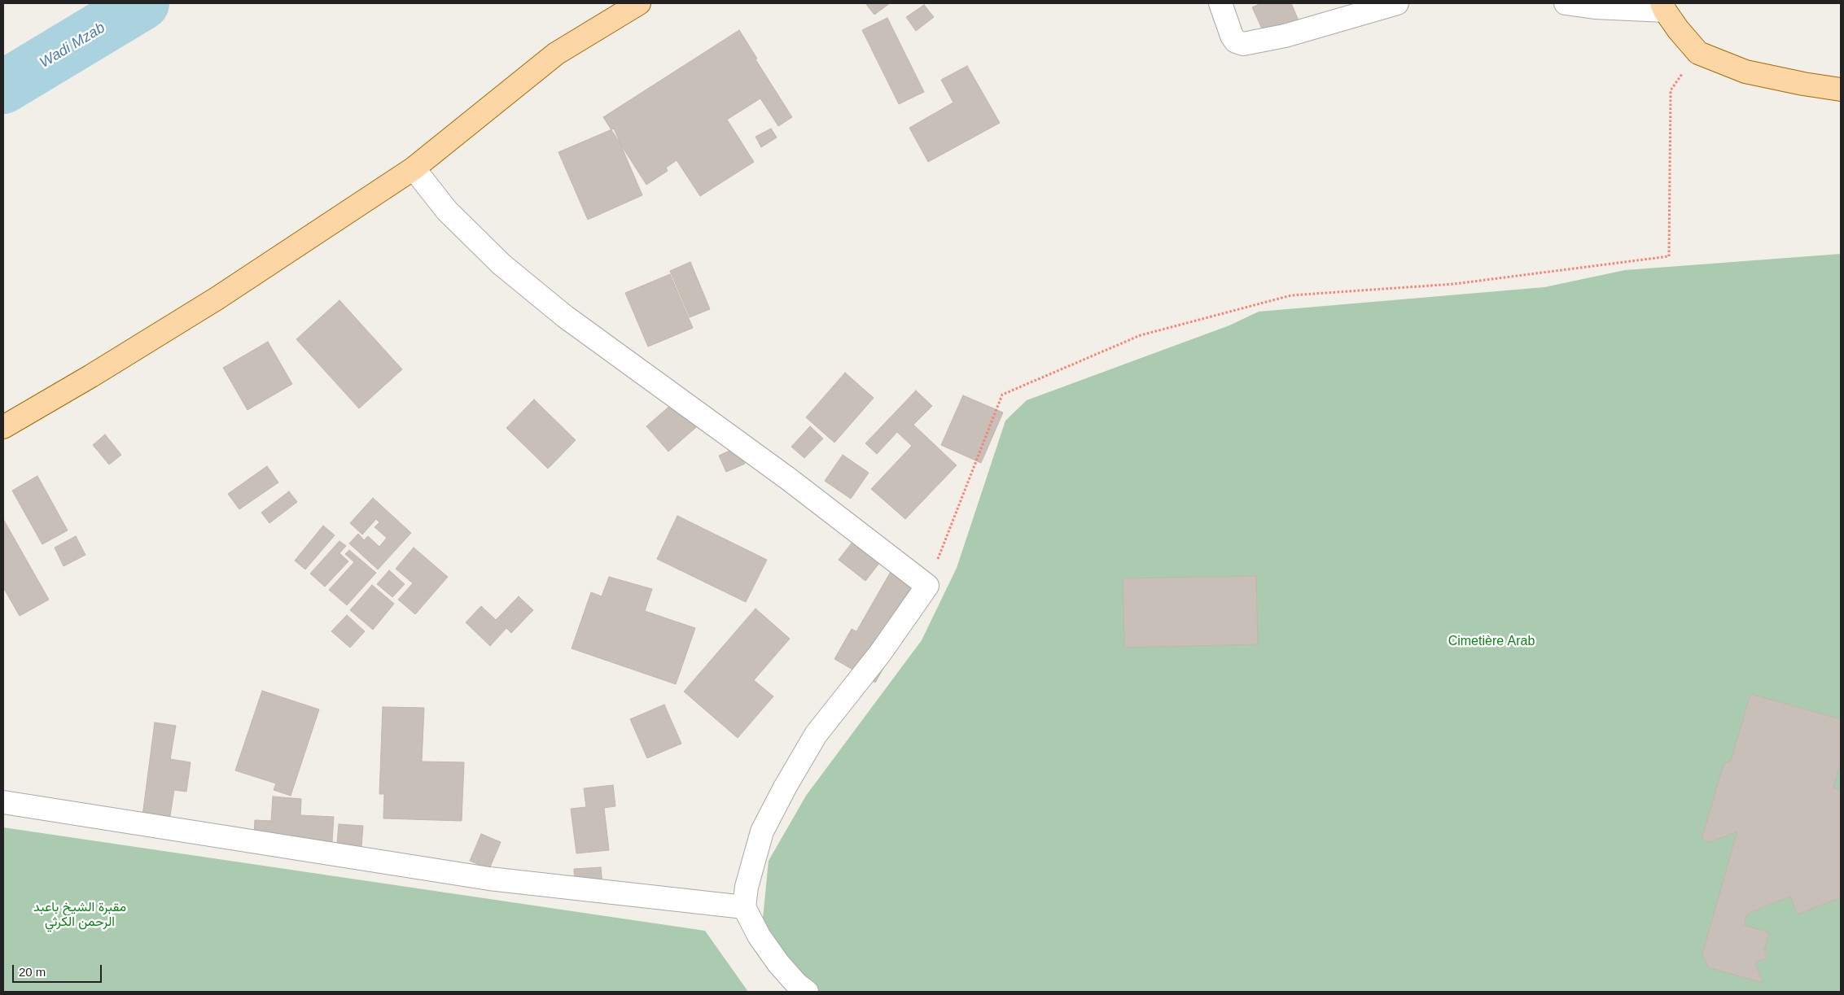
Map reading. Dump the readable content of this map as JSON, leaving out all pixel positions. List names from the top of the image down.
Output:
{
  "water": ["Wadi Mzab"],
  "parks": ["Cimetière Arab", "مقبرة الشيخ باعبد الرحمن الكرثي"],
  "scale_bar": "20 m"
}
